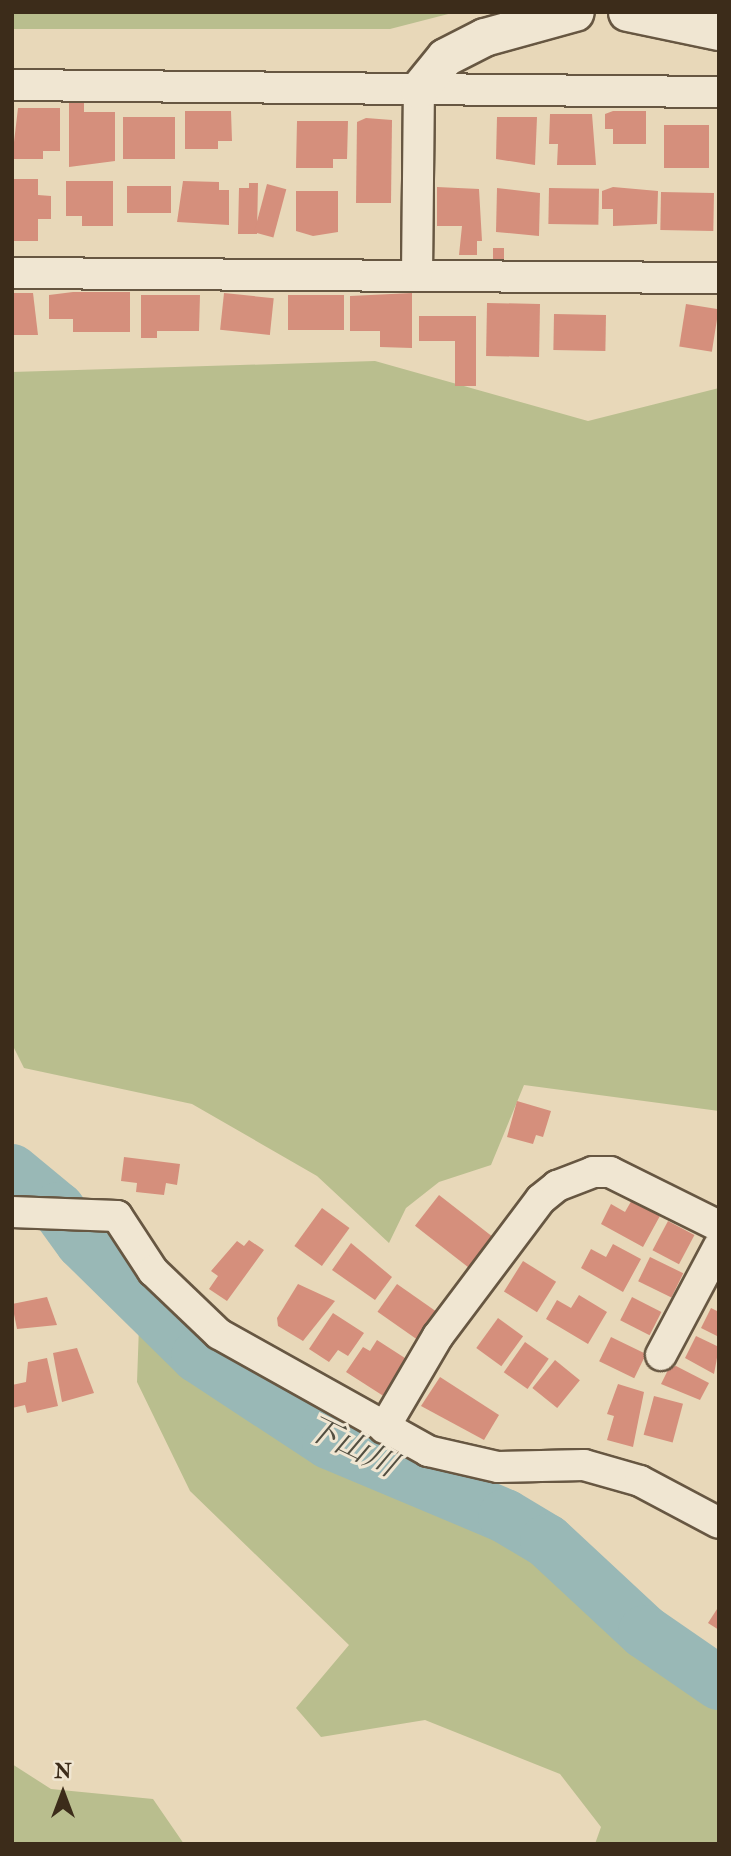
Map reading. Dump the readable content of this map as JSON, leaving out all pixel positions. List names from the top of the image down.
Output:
{
  "water": ["下山川"],
  "north": "top"
}
